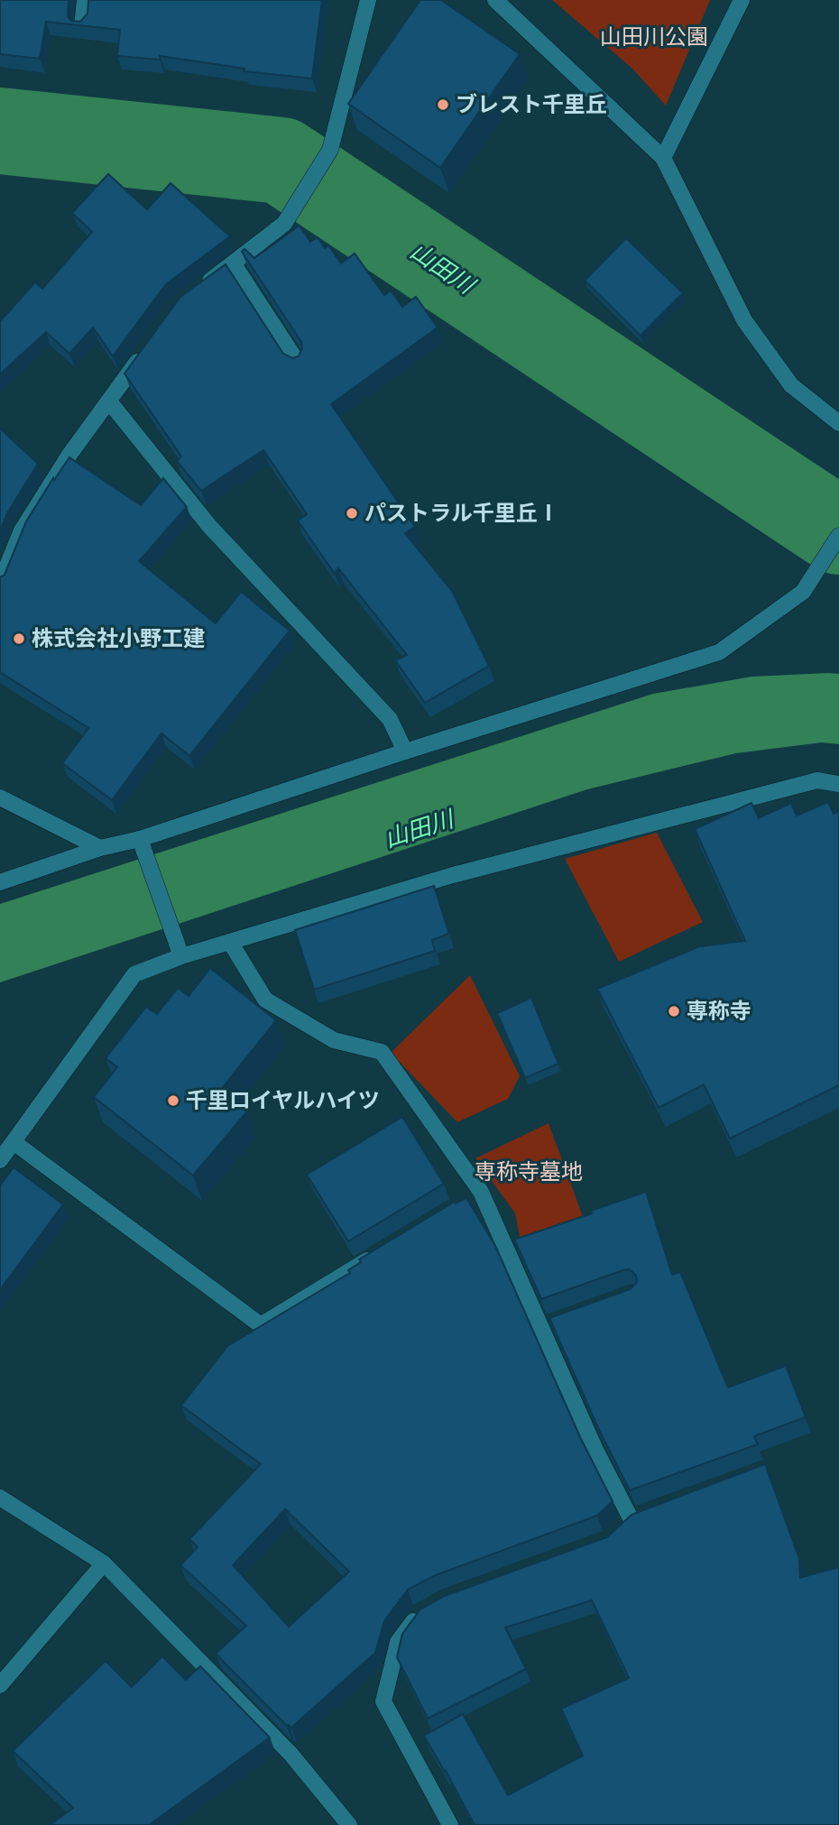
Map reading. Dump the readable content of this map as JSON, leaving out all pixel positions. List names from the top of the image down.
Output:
{
  "water": ["山田川"],
  "parks": ["山田川公園", "専称寺墓地"],
  "places": [
    "ブレスト千里丘",
    "パストラル千里丘Ⅰ",
    "株式会社小野工建",
    "専称寺",
    "千里ロイヤルハイツ"
  ]
}
